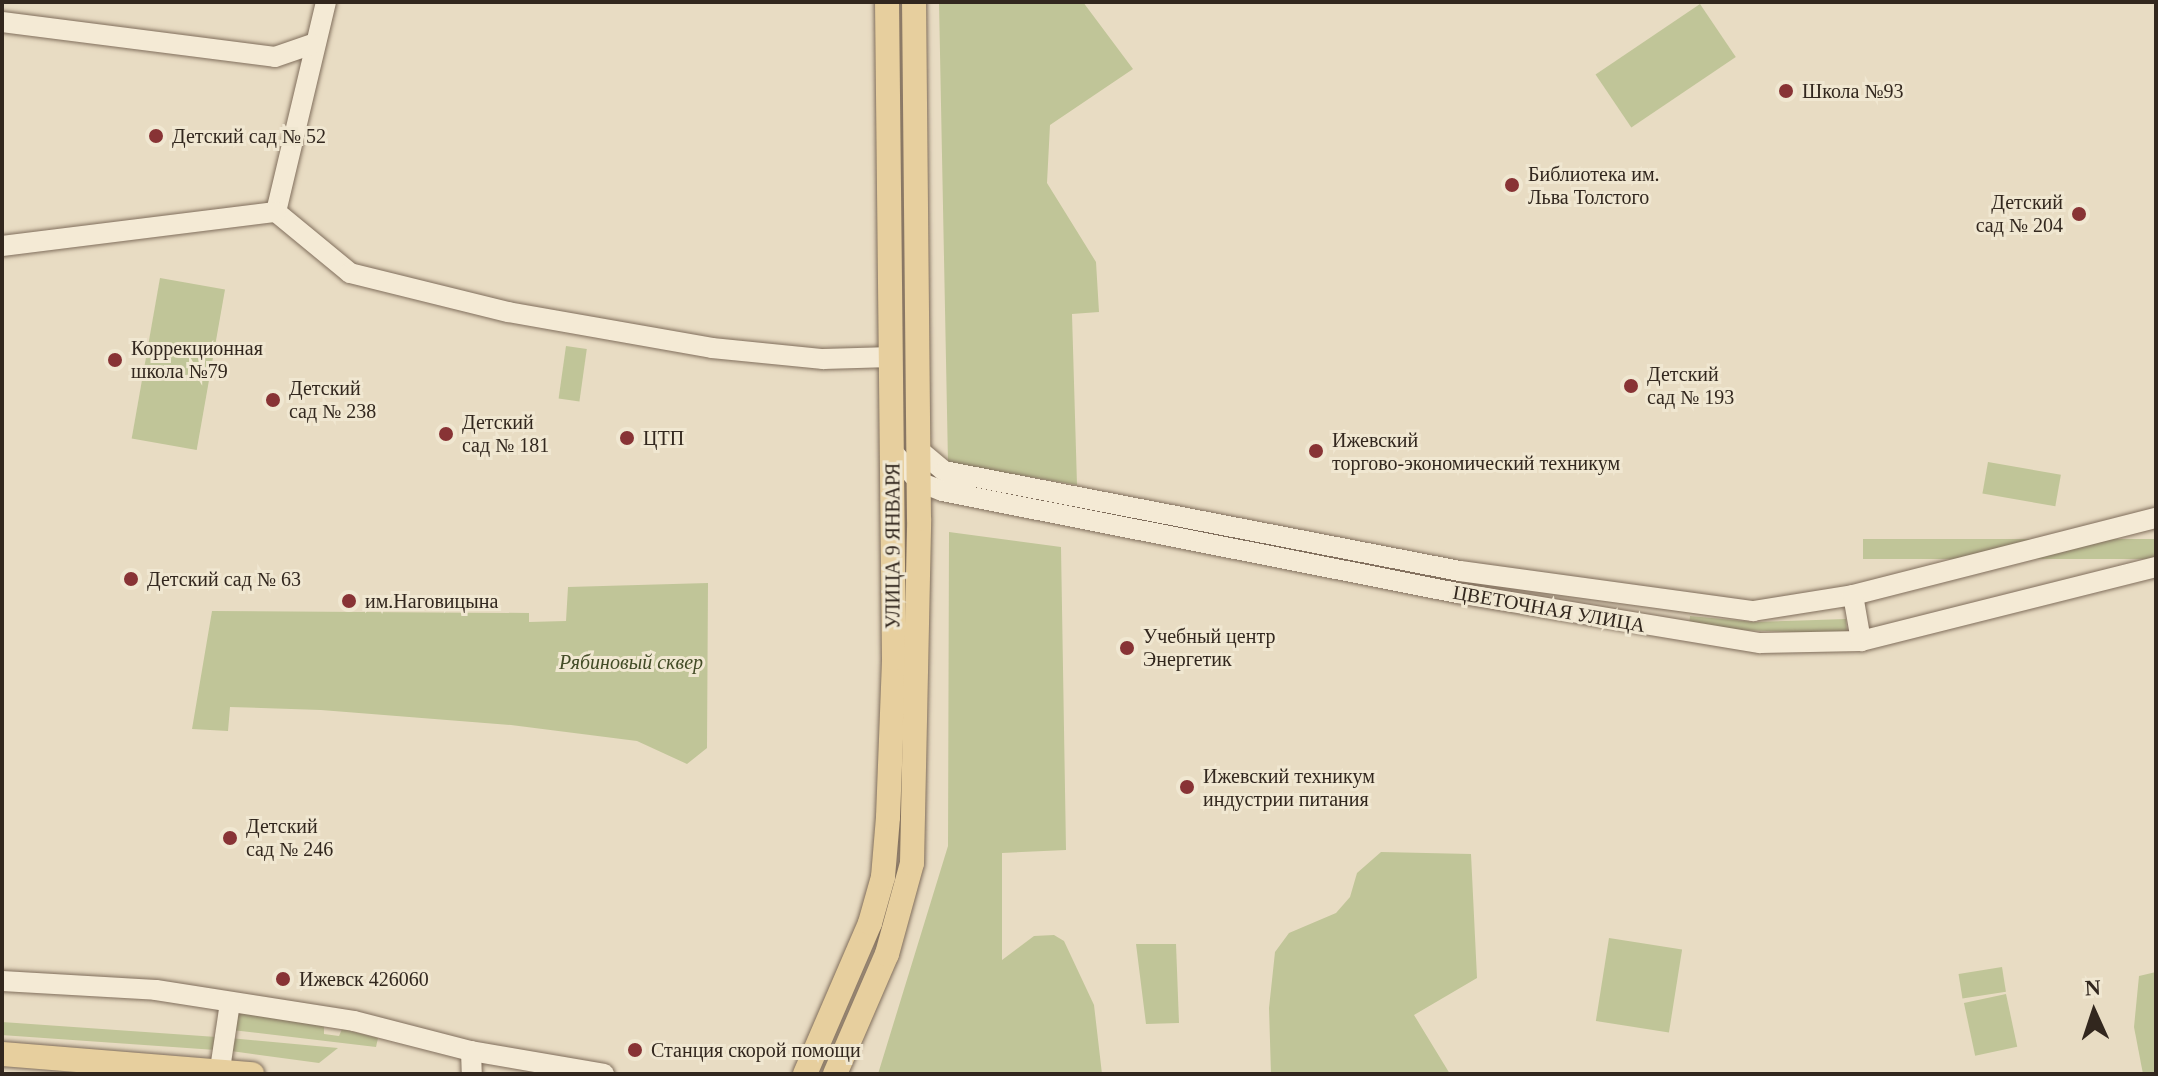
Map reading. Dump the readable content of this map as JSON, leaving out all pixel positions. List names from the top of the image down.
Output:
{
  "streets": {
    "main road": ["УЛИЦА 9 ЯНВАРЯ"],
    "street": ["ЦВЕТОЧНАЯ УЛИЦА"]
  },
  "parks": ["Рябиновый сквер"],
  "places": [
    "Школа №93",
    "Детский сад № 52",
    "Библиотека им. Льва Толстого",
    "Детский сад № 204",
    "Коррекционная школа №79",
    "Детский сад № 193",
    "Детский сад № 238",
    "Детский сад № 181",
    "ЦТП",
    "Ижевский торгово-экономический техникум",
    "Детский сад № 63",
    "им.Наговицына",
    "Учебный центр Энергетик",
    "Ижевский техникум индустрии питания",
    "Детский сад № 246",
    "Ижевск 426060",
    "Станция скорой помощи"
  ],
  "north": "top"
}
